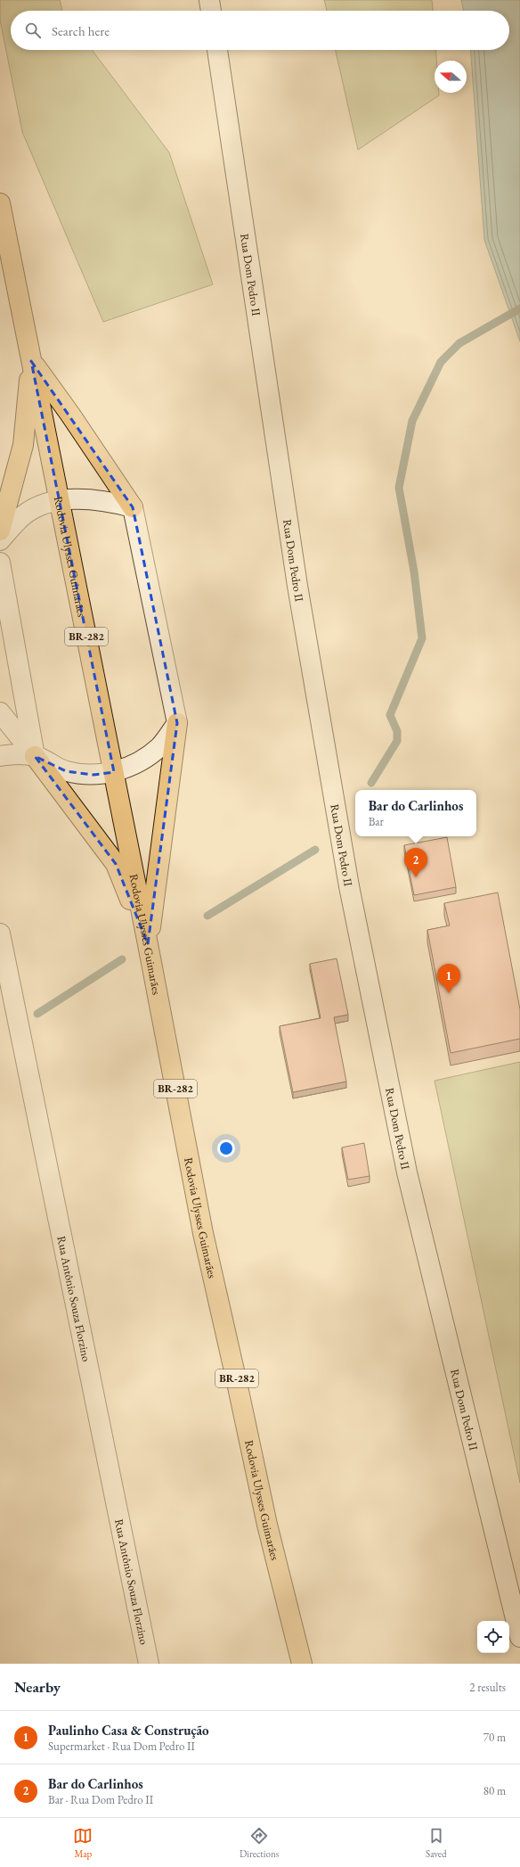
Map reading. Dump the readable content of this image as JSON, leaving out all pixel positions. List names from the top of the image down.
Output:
{
  "streets": {
    "highway": ["Rodovia Ulysses Guimarães", "BR-282"],
    "main road": ["Rua Dom Pedro II", "Rua Antônio Souza Florzino"]
  },
  "north": "left",
  "page": {
    "search": "Search here",
    "popup": ["Bar do Carlinhos", "Bar"],
    "pins": ["2", "1"],
    "heading": ["Nearby", "2 results"],
    "list": [
      {
        "mark": "1",
        "name": "Paulinho Casa & Construção",
        "note": "Supermarket · Rua Dom Pedro II",
        "value": "70 m"
      },
      {
        "mark": "2",
        "name": "Bar do Carlinhos",
        "note": "Bar · Rua Dom Pedro II",
        "value": "80 m"
      }
    ],
    "nav": ["Map", "Directions", "Saved"]
  }
}
